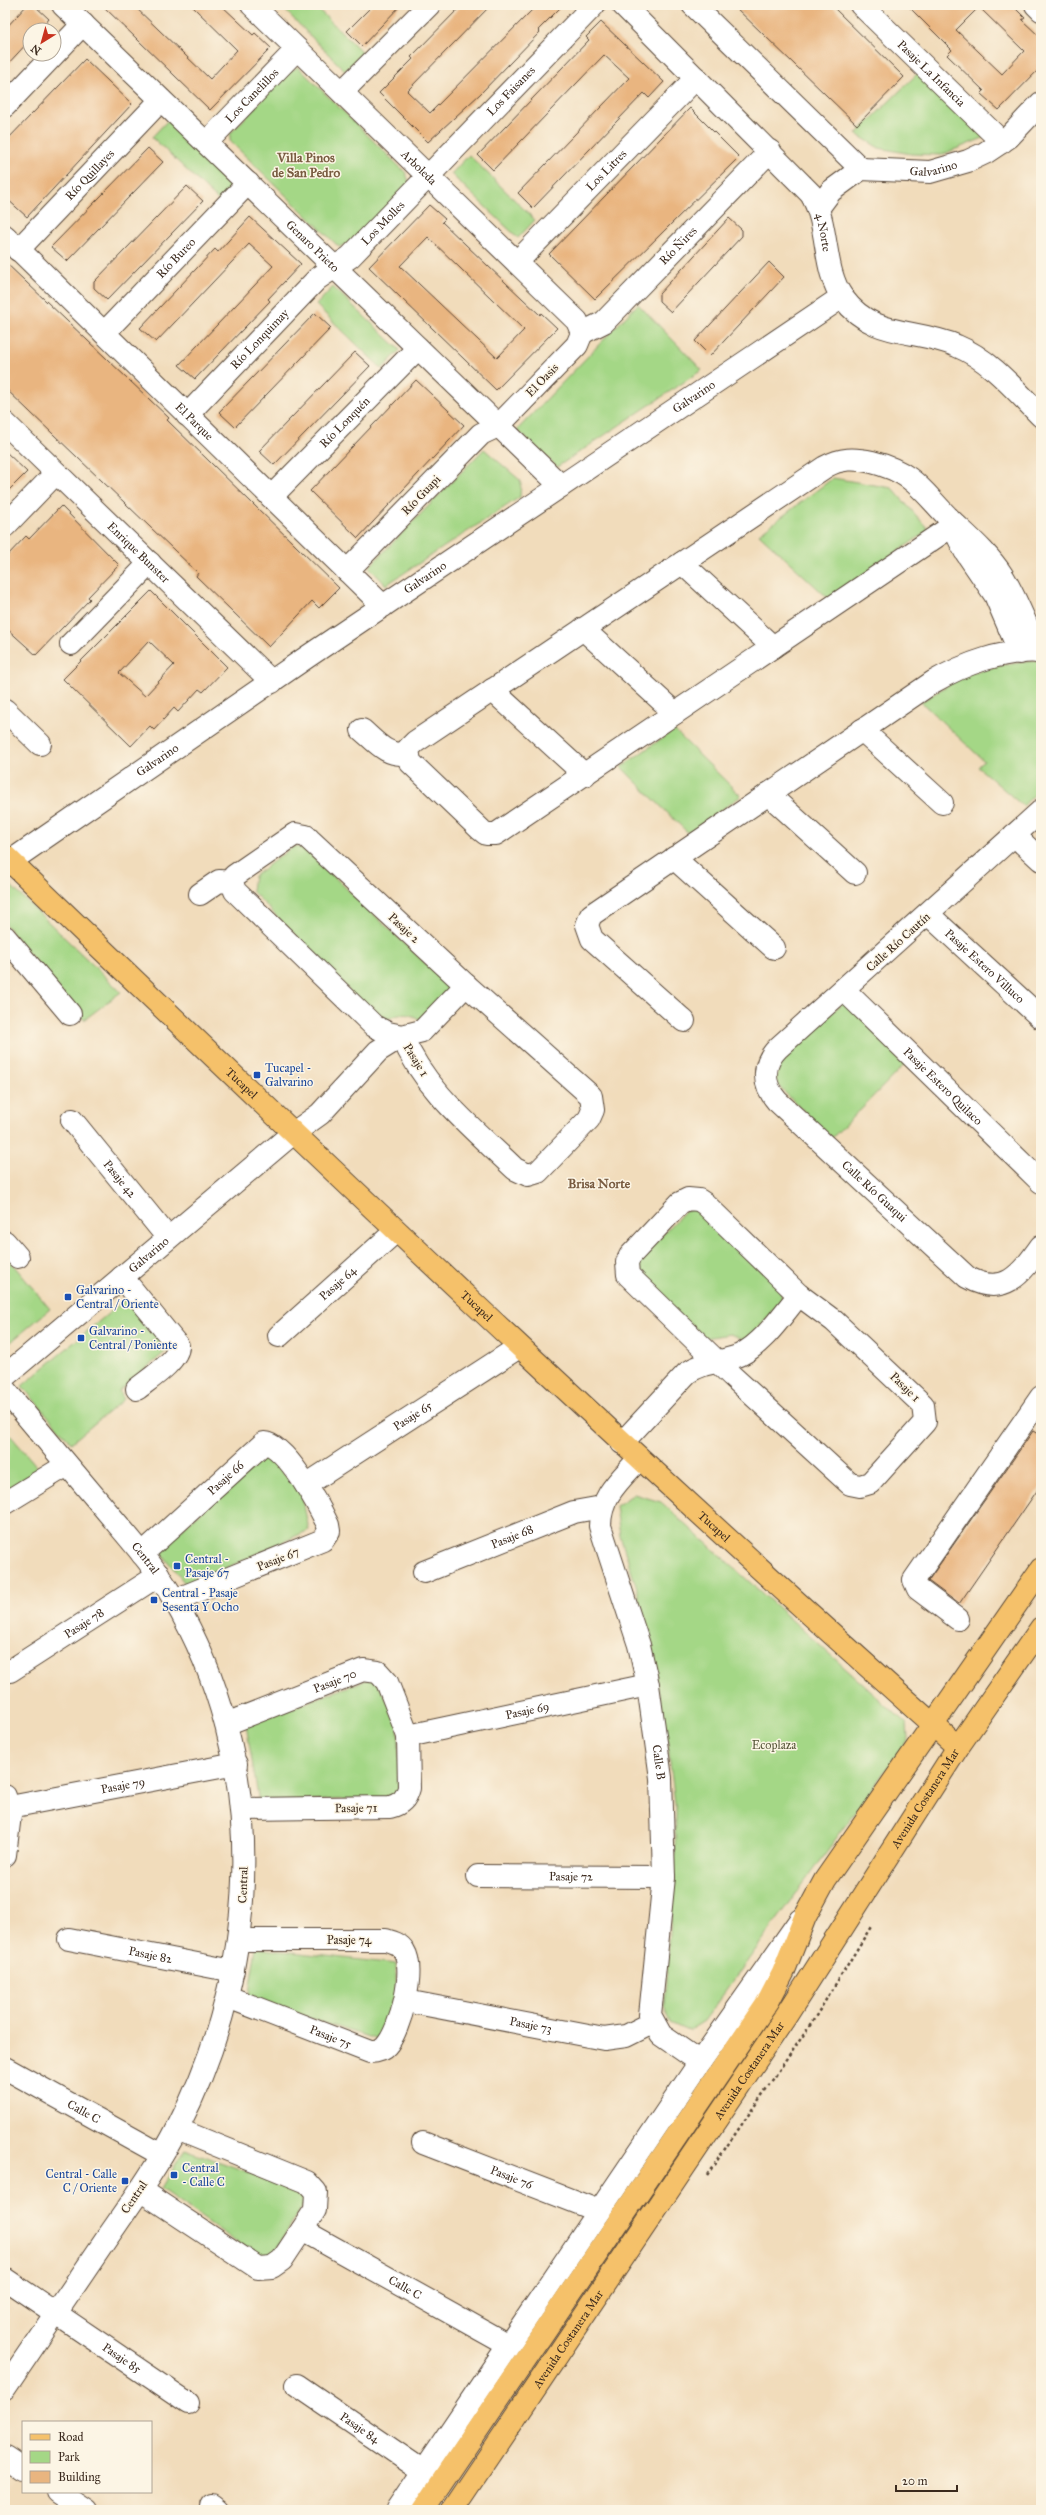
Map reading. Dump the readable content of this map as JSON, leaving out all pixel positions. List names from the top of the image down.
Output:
{
  "streets": {
    "main road": ["Tucapel", "Avenida Costanera Mar"],
    "street": [
      "Pasaje La Infancia",
      "Los Faisanes",
      "Los Canelillos",
      "Arboleda",
      "Galvarino",
      "Los Litres",
      "Río Quillayes",
      "Los Molles",
      "4 Norte",
      "Genaro Prieto",
      "Río Ñires",
      "Río Bureo",
      "Río Lonquimay",
      "El Oasis",
      "El Parque",
      "Río Lonquén",
      "Río Guapi",
      "Enrique Bunster",
      "Pasaje 2",
      "Calle Río Cautín",
      "Pasaje Estero Villuco",
      "Pasaje 1",
      "Pasaje Estero Quilaco",
      "Pasaje 42",
      "Calle Río Guaqui",
      "Pasaje 64",
      "Pasaje 65",
      "Pasaje 66",
      "Pasaje 68",
      "Central",
      "Pasaje 67",
      "Pasaje 78",
      "Pasaje 70",
      "Pasaje 69",
      "Calle B",
      "Pasaje 79",
      "Pasaje 71",
      "Pasaje 72",
      "Pasaje 74",
      "Pasaje 82",
      "Pasaje 73",
      "Pasaje 75",
      "Calle C",
      "Pasaje 76",
      "Pasaje 85",
      "Pasaje 84"
    ]
  },
  "crossings": [
    ["Pasaje La Infancia", "Galvarino"],
    ["Los Faisanes", "Arboleda"],
    ["Los Faisanes", "Los Molles"],
    ["Los Canelillos", "Arboleda"],
    ["Los Canelillos", "Genaro Prieto"],
    ["Arboleda", "Los Litres"],
    ["Arboleda", "Los Molles"],
    ["Arboleda", "Río Ñires"],
    ["Arboleda", "El Oasis"],
    ["Galvarino", "4 Norte"],
    ["Galvarino", "Genaro Prieto"],
    ["Galvarino", "El Parque"],
    ["Galvarino", "Enrique Bunster"],
    ["Galvarino", "Pasaje 1"],
    ["Galvarino", "Tucapel"],
    ["Galvarino", "Pasaje 42"],
    ["Los Litres", "4 Norte"],
    ["Río Quillayes", "Genaro Prieto"],
    ["Río Quillayes", "El Parque"],
    ["Los Molles", "Genaro Prieto"],
    ["Los Molles", "Río Lonquimay"],
    ["4 Norte", "Río Ñires"],
    ["Genaro Prieto", "Río Bureo"],
    ["Genaro Prieto", "Río Lonquimay"],
    ["Genaro Prieto", "El Oasis"],
    ["Genaro Prieto", "Río Lonquén"],
    ["Genaro Prieto", "Río Guapi"],
    ["Río Ñires", "El Oasis"],
    ["Río Bureo", "El Parque"],
    ["Río Lonquimay", "El Parque"],
    ["El Oasis", "Río Guapi"],
    ["El Parque", "Río Lonquén"],
    ["El Parque", "Río Guapi"],
    ["Pasaje 2", "Pasaje 1"],
    ["Calle Río Cautín", "Pasaje Estero Villuco"],
    ["Calle Río Cautín", "Pasaje Estero Quilaco"],
    ["Calle Río Cautín", "Calle Río Guaqui"],
    ["Tucapel", "Pasaje 64"],
    ["Tucapel", "Pasaje 65"],
    ["Tucapel", "Calle B"],
    ["Tucapel", "Avenida Costanera Mar"],
    ["Pasaje 65", "Pasaje 66"],
    ["Pasaje 65", "Pasaje 67"],
    ["Pasaje 66", "Central"],
    ["Pasaje 66", "Pasaje 67"],
    ["Pasaje 68", "Calle B"],
    ["Central", "Pasaje 67"],
    ["Central", "Pasaje 78"],
    ["Central", "Pasaje 70"],
    ["Central", "Pasaje 79"],
    ["Central", "Pasaje 71"],
    ["Central", "Pasaje 74"],
    ["Central", "Pasaje 82"],
    ["Central", "Pasaje 75"],
    ["Central", "Calle C"],
    ["Central", "Pasaje 85"],
    ["Pasaje 70", "Pasaje 69"],
    ["Pasaje 70", "Pasaje 71"],
    ["Pasaje 69", "Calle B"],
    ["Pasaje 69", "Pasaje 71"],
    ["Calle B", "Pasaje 72"],
    ["Calle B", "Pasaje 73"],
    ["Avenida Costanera Mar", "Calle C"],
    ["Avenida Costanera Mar", "Pasaje 76"],
    ["Avenida Costanera Mar", "Pasaje 84"],
    ["Pasaje 74", "Pasaje 73"],
    ["Pasaje 74", "Pasaje 75"],
    ["Pasaje 73", "Pasaje 75"]
  ],
  "districts": ["Villa Pinos de San Pedro", "Brisa Norte"],
  "parks": ["Ecoplaza"],
  "places": {
    "transit": [
      "Tucapel - Galvarino",
      "Galvarino - Central / Oriente",
      "Galvarino - Central / Poniente",
      "Central - Pasaje 67",
      "Central - Pasaje Sesenta Y Ocho",
      "Central - Calle C",
      "Central - Calle C / Oriente"
    ]
  },
  "legend": ["Road", "Park", "Building"],
  "scale_bar": "20 m",
  "north": "bottom left"
}
